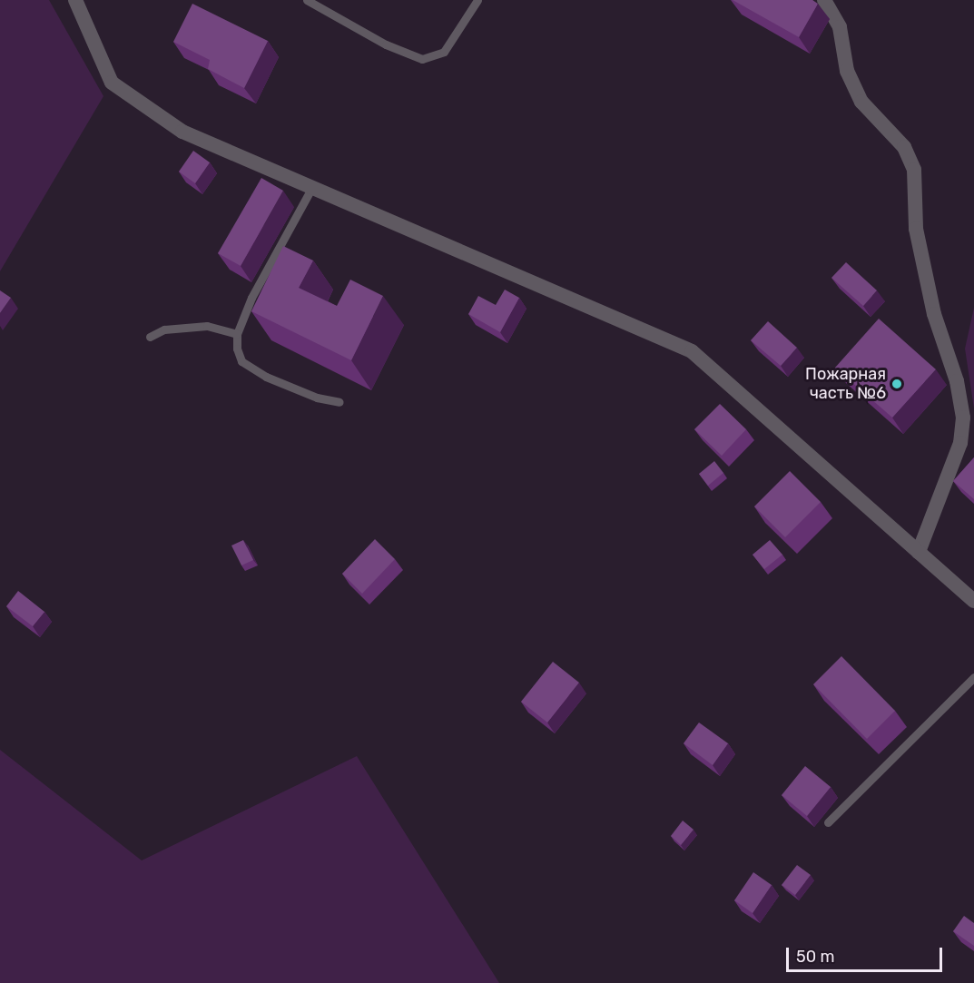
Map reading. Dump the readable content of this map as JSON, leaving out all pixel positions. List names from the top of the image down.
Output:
{
  "places": ["Пожарная часть №6"],
  "scale_bar": "50 m"
}
